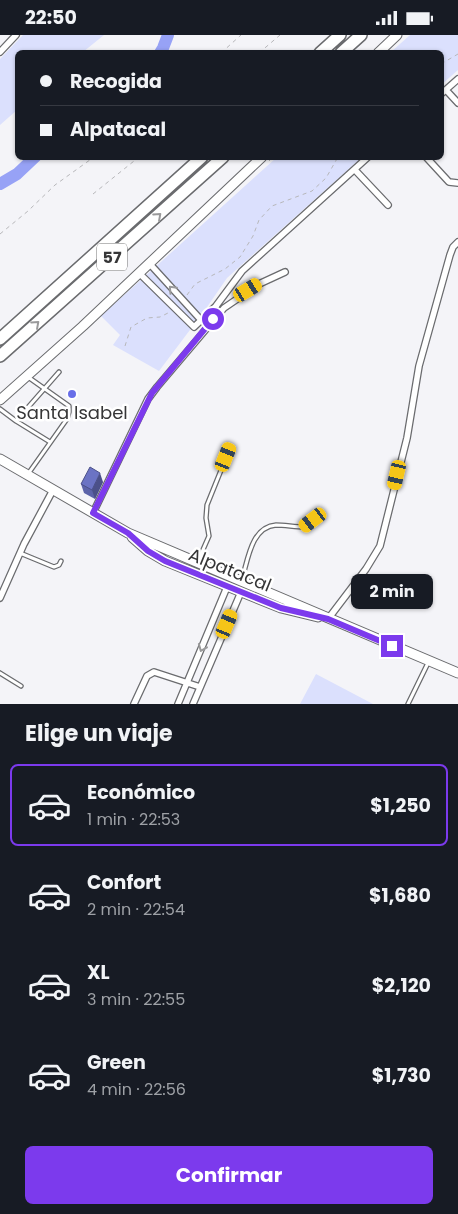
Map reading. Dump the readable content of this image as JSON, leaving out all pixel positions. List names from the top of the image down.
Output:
{
  "streets": {
    "highway": ["57"],
    "street": ["Alpatacal"]
  },
  "places": ["Santa Isabel"],
  "page": {
    "status": "22:50",
    "banner": ["Recogida", "Alpatacal"],
    "bubble": "2 min",
    "heading": "Elige un viaje",
    "list": [
      {
        "name": "Económico",
        "note": "1 min · 22:53",
        "value": "$1,250"
      },
      {
        "name": "Confort",
        "note": "2 min · 22:54",
        "value": "$1,680"
      },
      {
        "name": "XL",
        "note": "3 min · 22:55",
        "value": "$2,120"
      },
      {
        "name": "Green",
        "note": "4 min · 22:56",
        "value": "$1,730"
      }
    ],
    "buttons": "Confirmar"
  }
}
